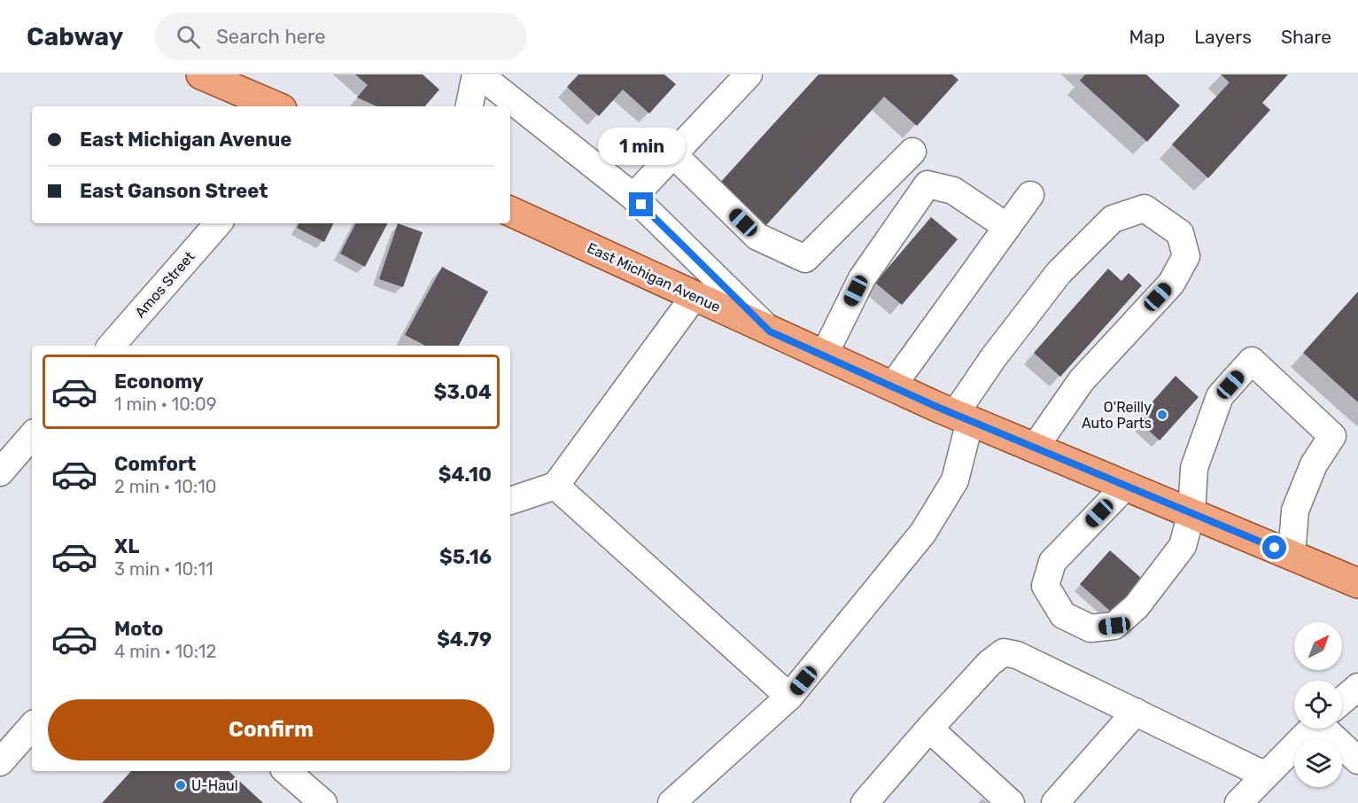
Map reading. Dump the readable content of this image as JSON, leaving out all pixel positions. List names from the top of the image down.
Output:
{
  "streets": {
    "main road": ["East Michigan Avenue"],
    "street": ["Amos Street"]
  },
  "places": ["O'Reilly Auto Parts", "U-Haul"],
  "north": "top right",
  "page": {
    "header": "Cabway",
    "search": "Search here",
    "nav": ["Map", "Layers", "Share"],
    "banner": ["East Michigan Avenue", "East Ganson Street"],
    "bubble": "1 min",
    "list": [
      {
        "name": "Economy",
        "note": "1 min · 10:09",
        "value": "$3.04"
      },
      {
        "name": "Comfort",
        "note": "2 min · 10:10",
        "value": "$4.10"
      },
      {
        "name": "XL",
        "note": "3 min · 10:11",
        "value": "$5.16"
      },
      {
        "name": "Moto",
        "note": "4 min · 10:12",
        "value": "$4.79"
      }
    ],
    "buttons": "Confirm"
  }
}
